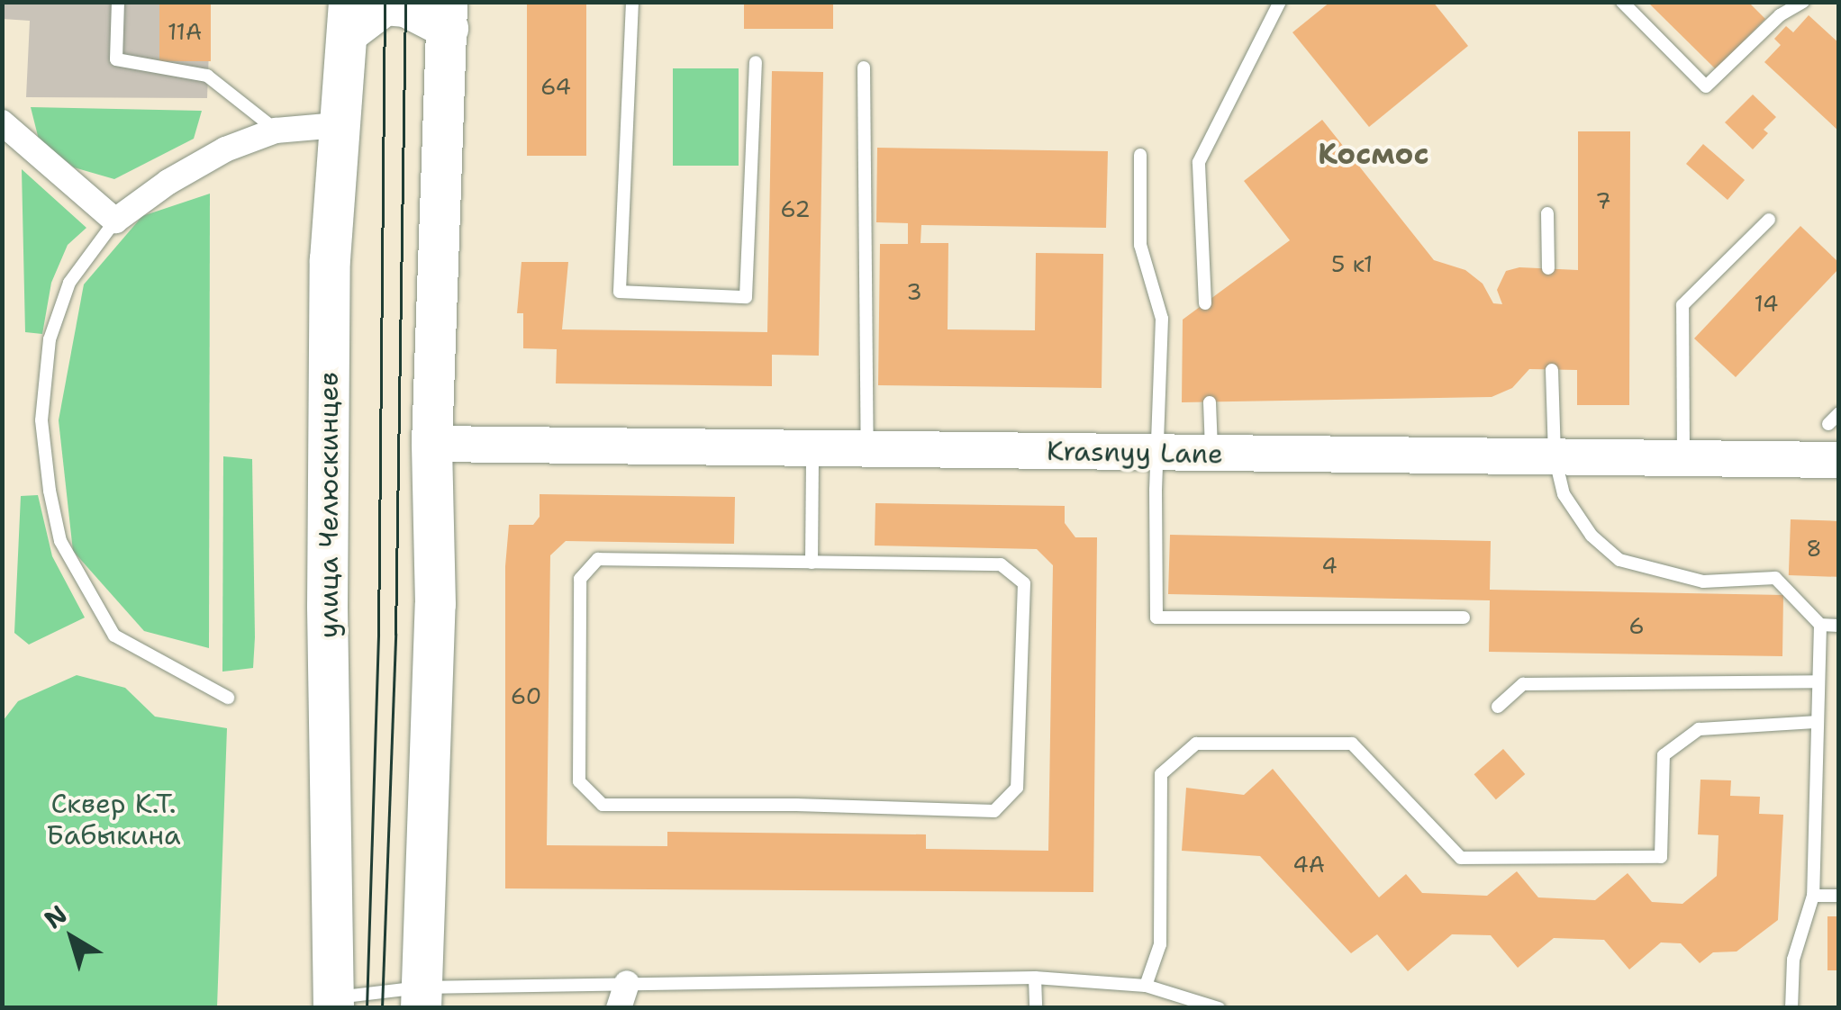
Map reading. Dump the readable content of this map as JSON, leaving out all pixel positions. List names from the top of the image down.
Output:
{
  "streets": {
    "main road": ["улица Челюскинцев"],
    "street": ["Krasnyy Lane"]
  },
  "districts": ["Космос"],
  "parks": ["Сквер К.Т. Бабыкина"],
  "house_numbers": [
    "11А",
    "64",
    "7",
    "62",
    "5 к1",
    "3",
    "14",
    "8",
    "4",
    "6",
    "60",
    "4А"
  ],
  "north": "top left"
}
